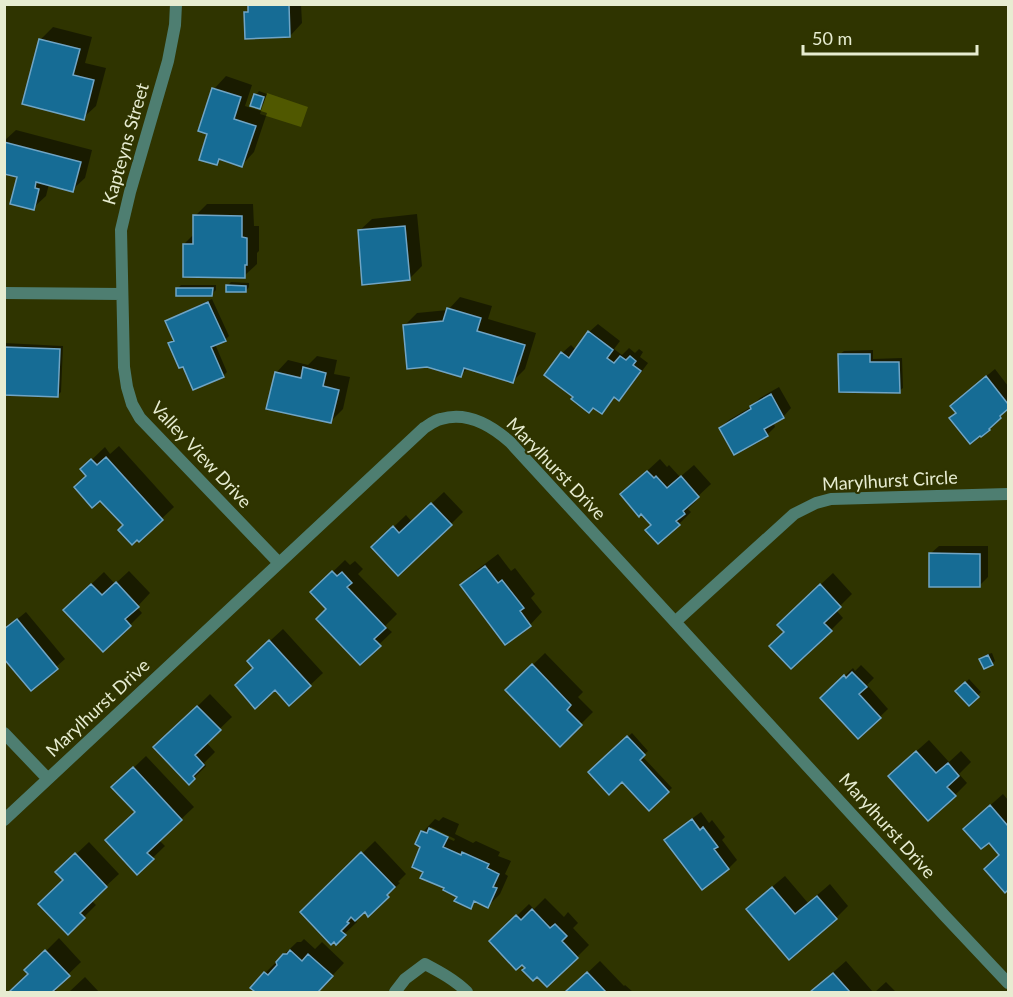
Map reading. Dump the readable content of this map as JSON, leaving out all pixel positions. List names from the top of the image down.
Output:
{
  "streets": {
    "street": [
      "Kapteyns Street",
      "Valley View Drive",
      "Marylhurst Drive",
      "Marylhurst Circle"
    ]
  },
  "crossings": [
    ["Kapteyns Street", "Valley View Drive"],
    ["Valley View Drive", "Marylhurst Drive"],
    ["Marylhurst Drive", "Marylhurst Circle"]
  ],
  "scale_bar": "50 m"
}
